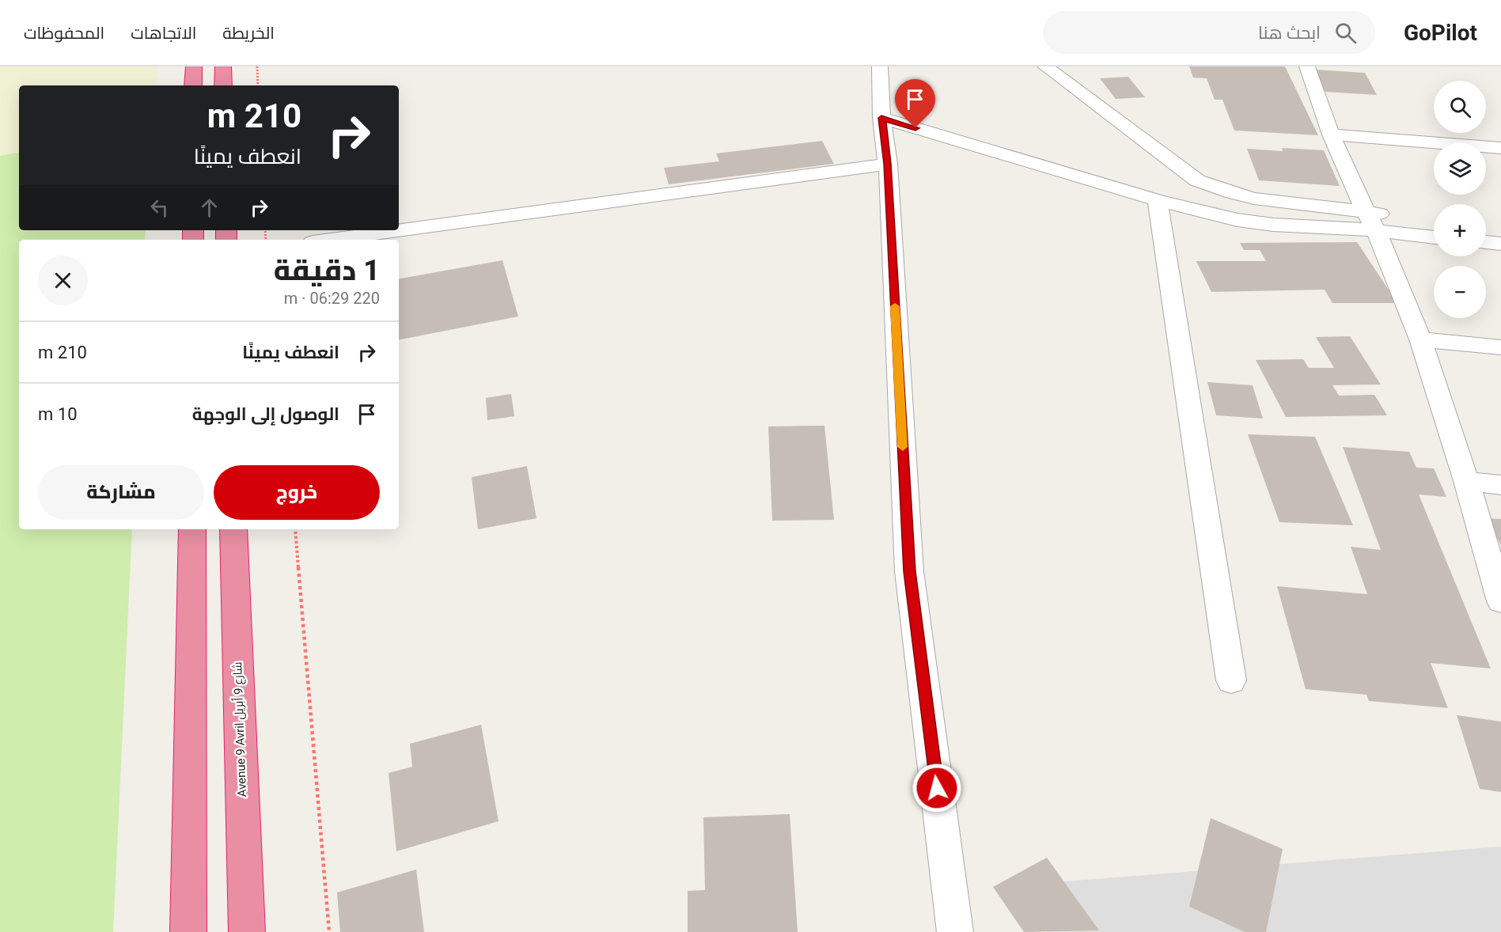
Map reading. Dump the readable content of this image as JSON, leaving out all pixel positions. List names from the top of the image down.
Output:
{
  "streets": {
    "highway": ["Avenue 9 Avril شارع 9 أبريل"]
  },
  "page": {
    "header": "GoPilot",
    "search": "ابحث هنا",
    "nav": ["الخريطة", "الاتجاهات", "المحفوظات"],
    "map_buttons": ["+", "−"],
    "turn": ["210 m", "انعطف يمينًا"],
    "heading": ["1 دقيقة", "220 m · 06:29"],
    "list": [
      {
        "name": "انعطف يمينًا",
        "value": "210 m"
      },
      {
        "name": "الوصول إلى الوجهة",
        "value": "10 m"
      }
    ],
    "buttons": ["خروج", "مشاركة"]
  }
}
